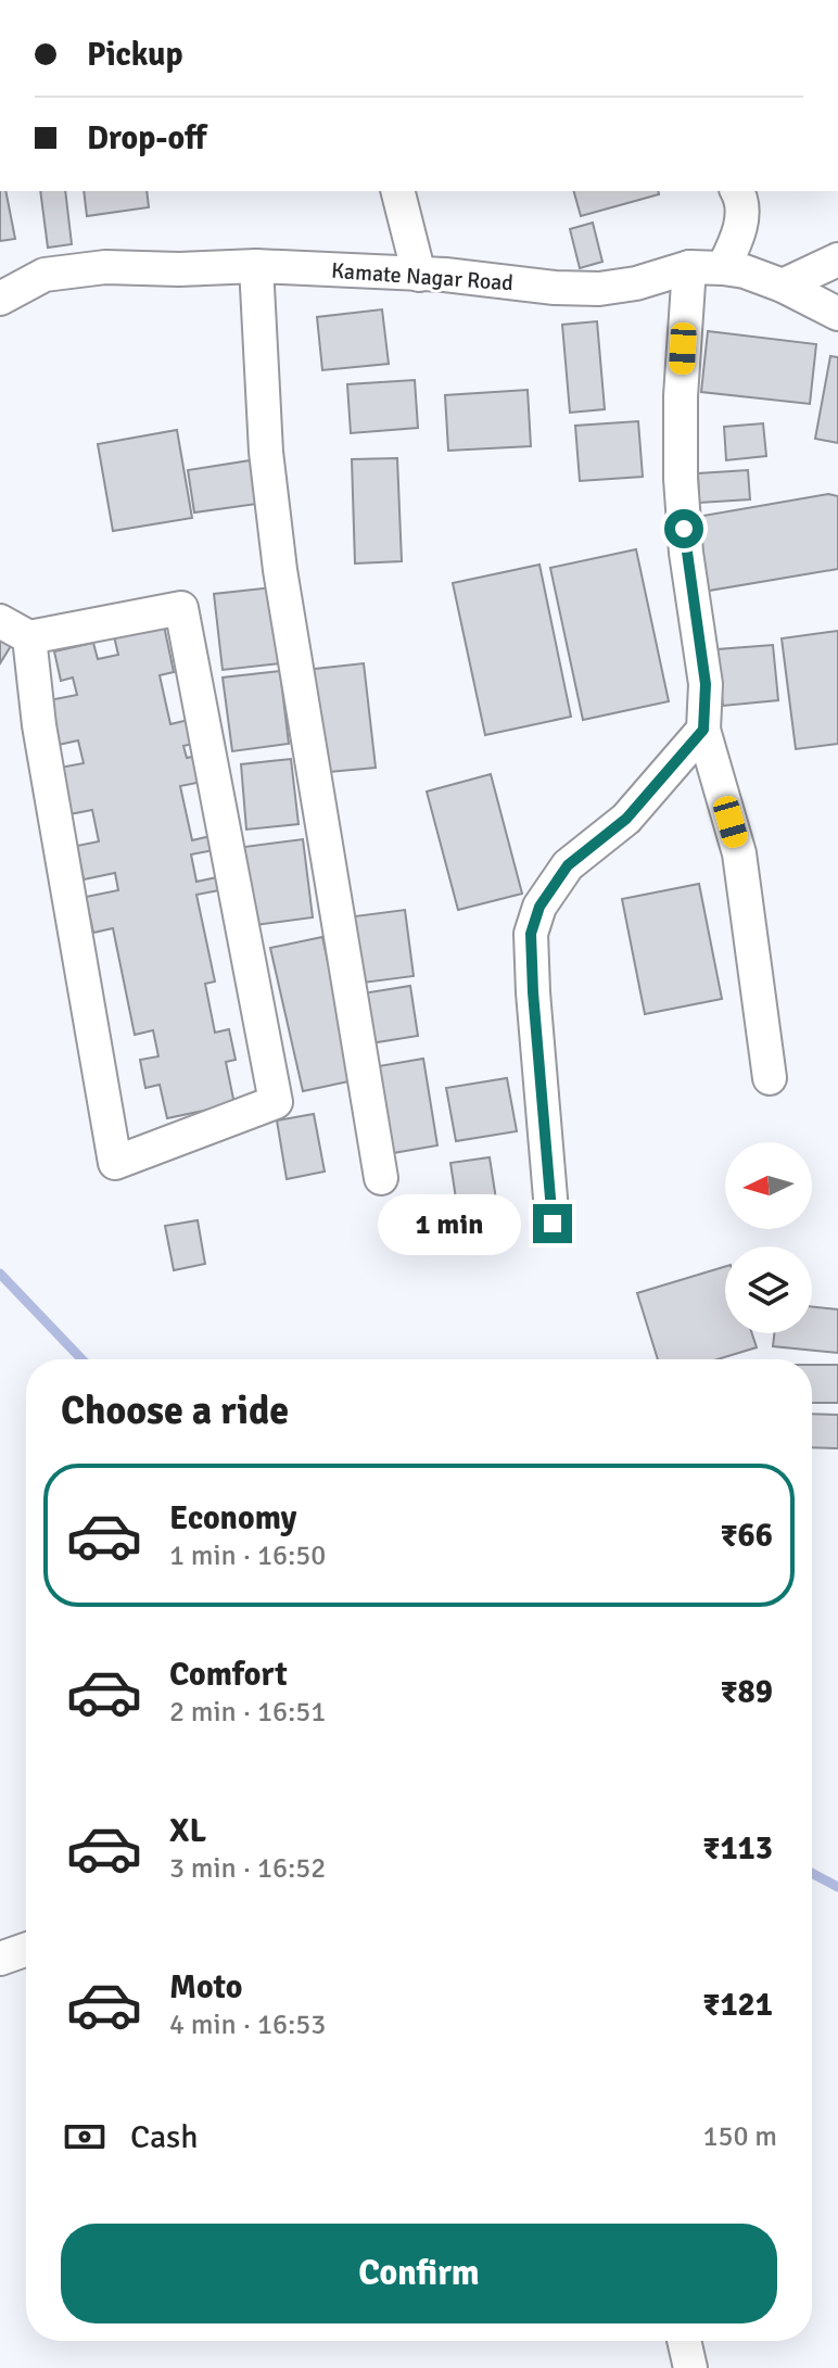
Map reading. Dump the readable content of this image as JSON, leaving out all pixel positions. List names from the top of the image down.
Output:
{
  "streets": {
    "street": ["Kamate Nagar Road"]
  },
  "north": "left",
  "page": {
    "banner": ["Pickup", "Drop-off"],
    "bubble": "1 min",
    "heading": "Choose a ride",
    "list": [
      {
        "name": "Economy",
        "note": "1 min · 16:50",
        "value": "₹66"
      },
      {
        "name": "Comfort",
        "note": "2 min · 16:51",
        "value": "₹89"
      },
      {
        "name": "XL",
        "note": "3 min · 16:52",
        "value": "₹113"
      },
      {
        "name": "Moto",
        "note": "4 min · 16:53",
        "value": "₹121"
      }
    ],
    "pay": ["Cash", "150 m"],
    "buttons": "Confirm"
  }
}
